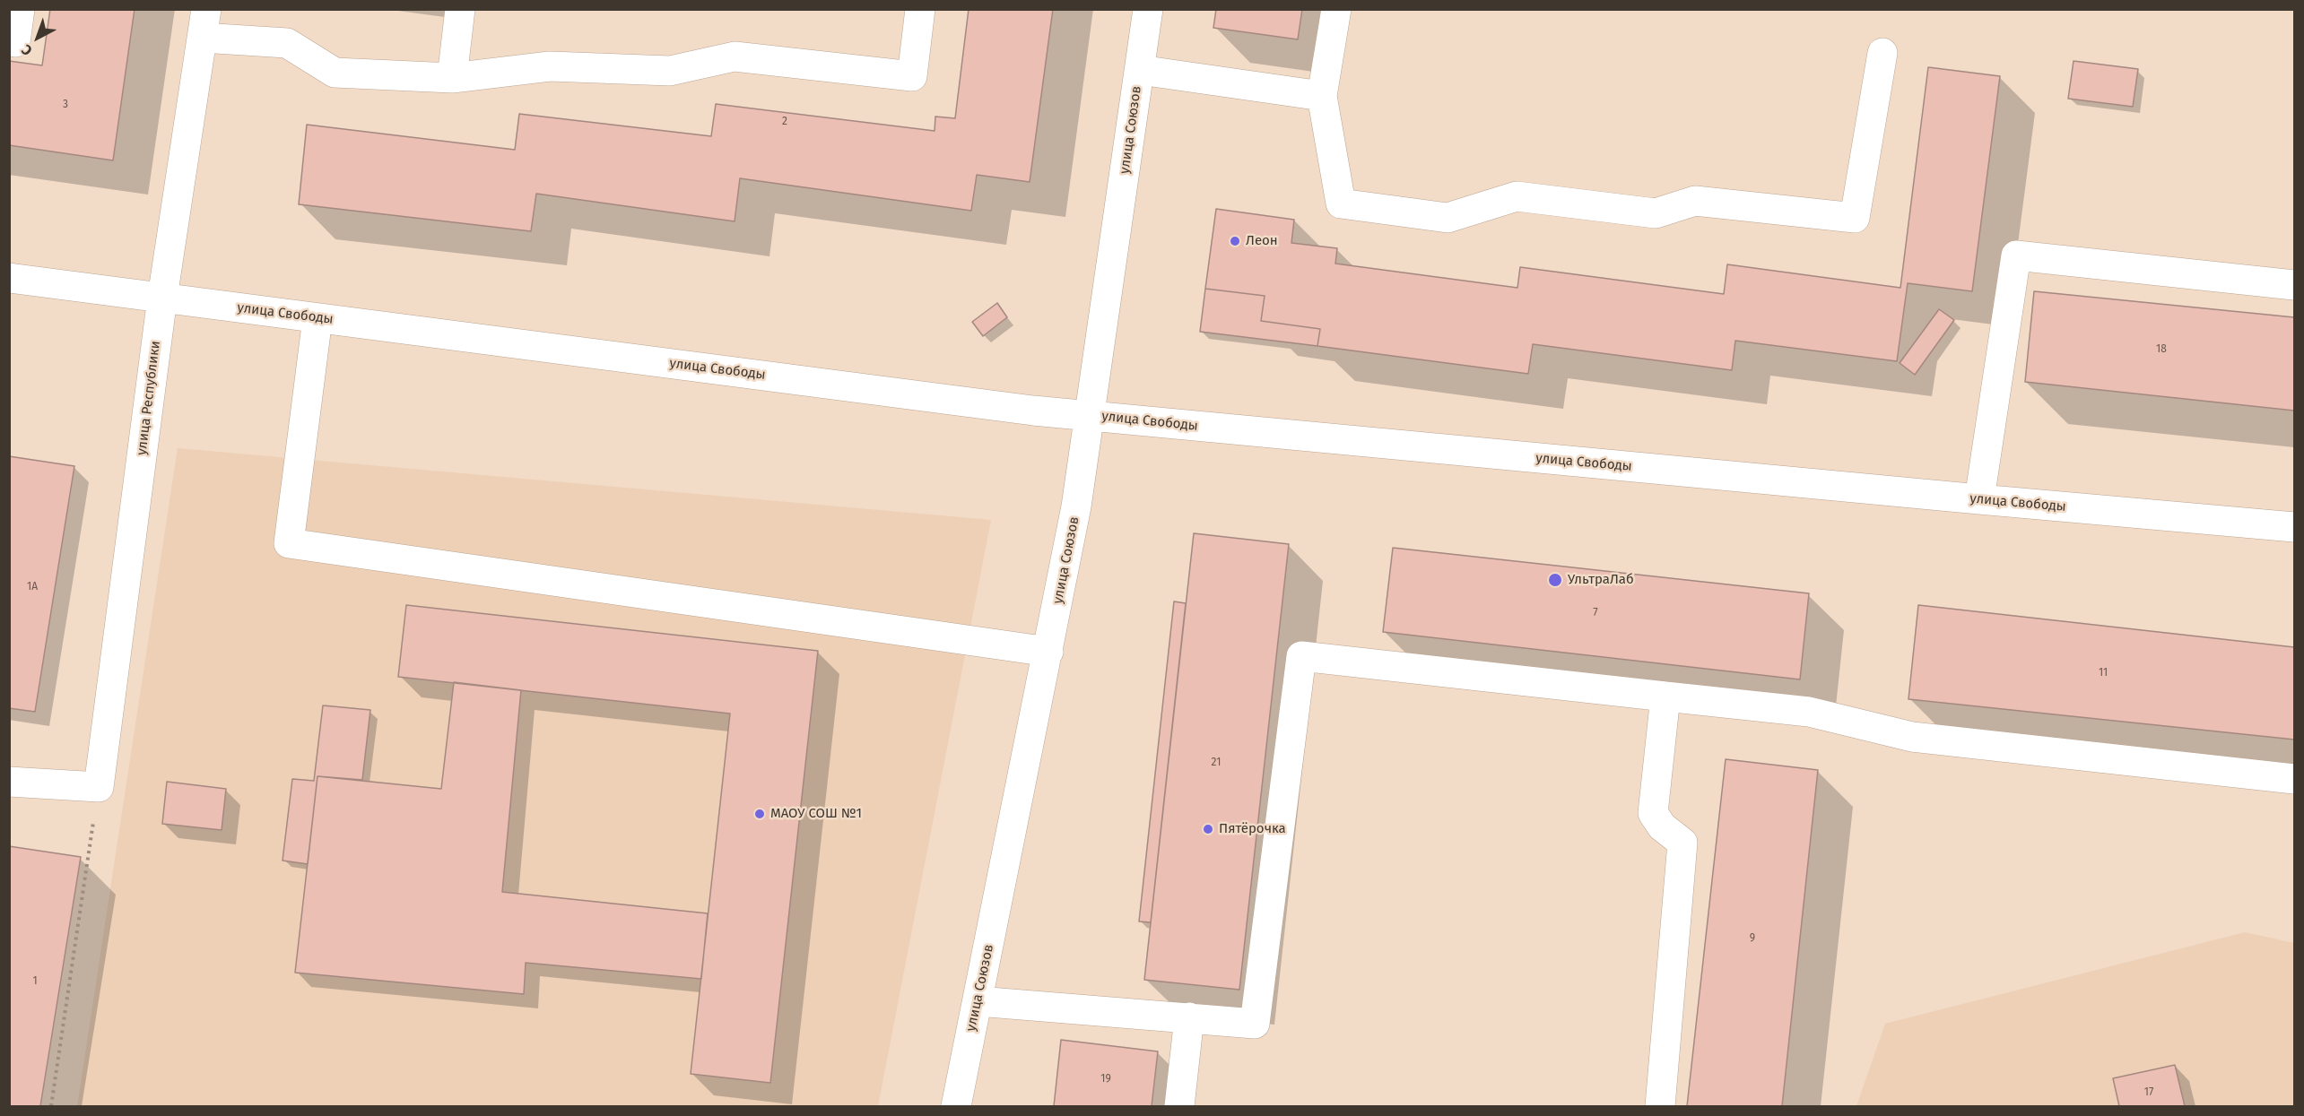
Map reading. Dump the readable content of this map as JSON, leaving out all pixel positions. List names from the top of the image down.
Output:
{
  "streets": {
    "street": ["улица Союзов", "улица Свободы", "улица Республики"]
  },
  "crossings": [
    ["улица Союзов", "улица Свободы"],
    ["улица Свободы", "улица Республики"]
  ],
  "places": [
    "Леон",
    "УльтраЛаб",
    "МАОУ СОШ №1",
    "Пятёрочка"
  ],
  "house_numbers": [
    "3",
    "2",
    "18",
    "1А",
    "7",
    "11",
    "21",
    "9",
    "1",
    "19",
    "17"
  ],
  "north": "bottom left"
}
